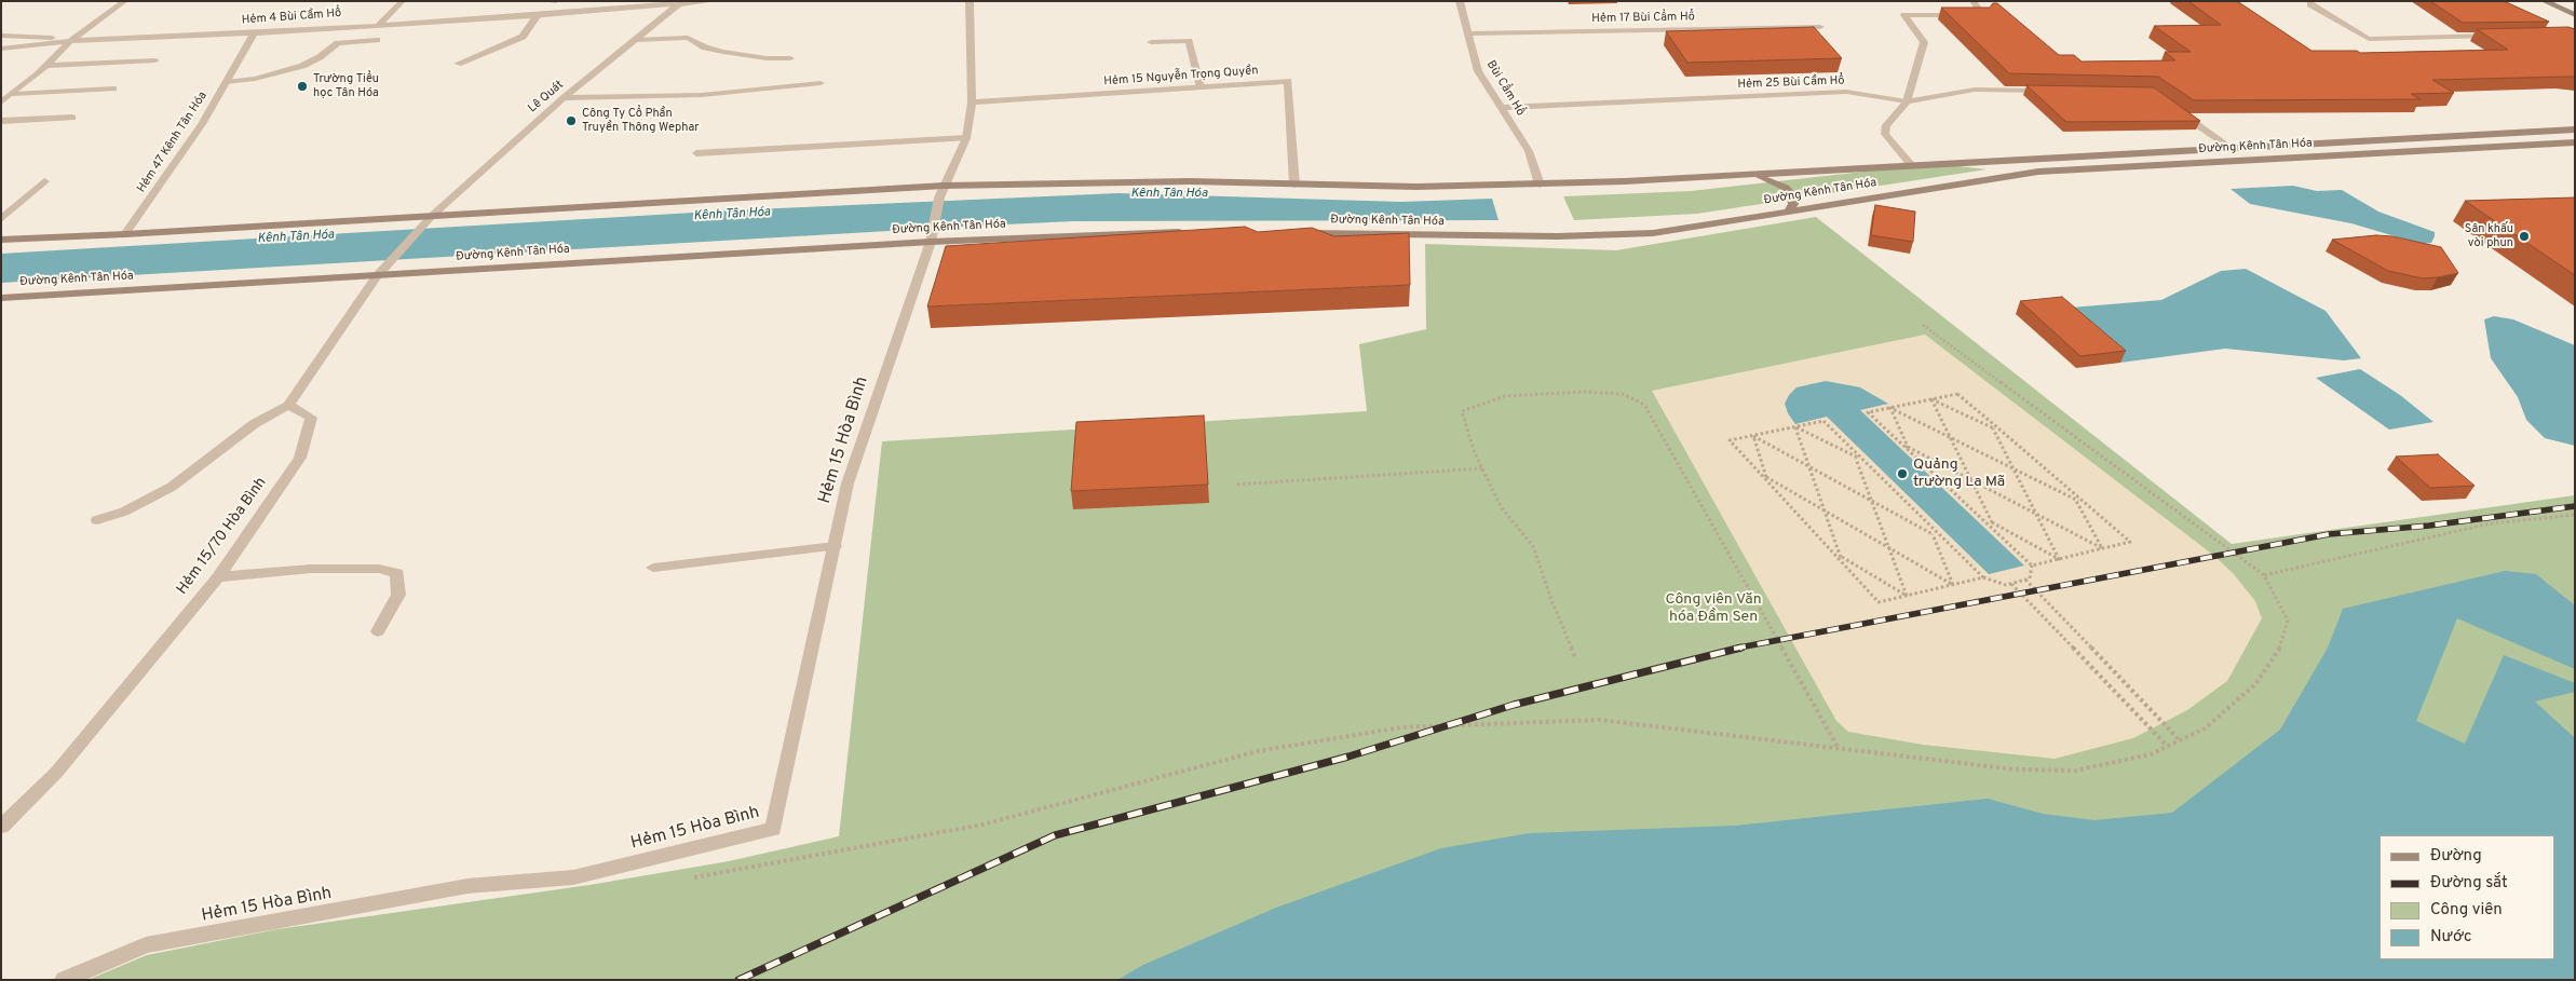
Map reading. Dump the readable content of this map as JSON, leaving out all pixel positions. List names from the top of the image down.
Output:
{
  "streets": {
    "street": [
      "Hẻm 4 Bùi Cầm Hổ",
      "Hẻm 17 Bùi Cẩm Hổ",
      "Hẻm 15 Nguyễn Trọng Quyền",
      "Hẻm 25 Bùi Cầm Hổ",
      "Bùi Cẩm Hổ",
      "Lê Quát",
      "Hẻm 47 Kênh Tân Hóa",
      "Đường Kênh Tân Hóa",
      "Hẻm 15 Hòa Bình",
      "Hẻm 15/70 Hòa Bình"
    ]
  },
  "crossings": [
    ["Hẻm 4 Bùi Cầm Hổ", "Lê Quát"],
    ["Hẻm 4 Bùi Cầm Hổ", "Hẻm 47 Kênh Tân Hóa"],
    ["Hẻm 17 Bùi Cẩm Hổ", "Bùi Cẩm Hổ"],
    ["Hẻm 15 Nguyễn Trọng Quyền", "Đường Kênh Tân Hóa"],
    ["Hẻm 15 Nguyễn Trọng Quyền", "Hẻm 15 Hòa Bình"],
    ["Hẻm 25 Bùi Cầm Hổ", "Bùi Cẩm Hổ"],
    ["Bùi Cẩm Hổ", "Đường Kênh Tân Hóa"],
    ["Lê Quát", "Đường Kênh Tân Hóa"],
    ["Hẻm 47 Kênh Tân Hóa", "Đường Kênh Tân Hóa"],
    ["Đường Kênh Tân Hóa", "Hẻm 15 Hòa Bình"]
  ],
  "water": ["Kênh Tân Hóa"],
  "parks": ["Công viên Văn hóa Đầm Sen"],
  "places": [
    "Trường Tiểu học Tân Hóa",
    "Công Ty Cổ Phần Truyền Thông Wephar",
    "Sân khấu vòi phun",
    "Quảng trường La Mã"
  ],
  "legend": [
    "Đường",
    "Đường sắt",
    "Công viên",
    "Nước"
  ]
}
